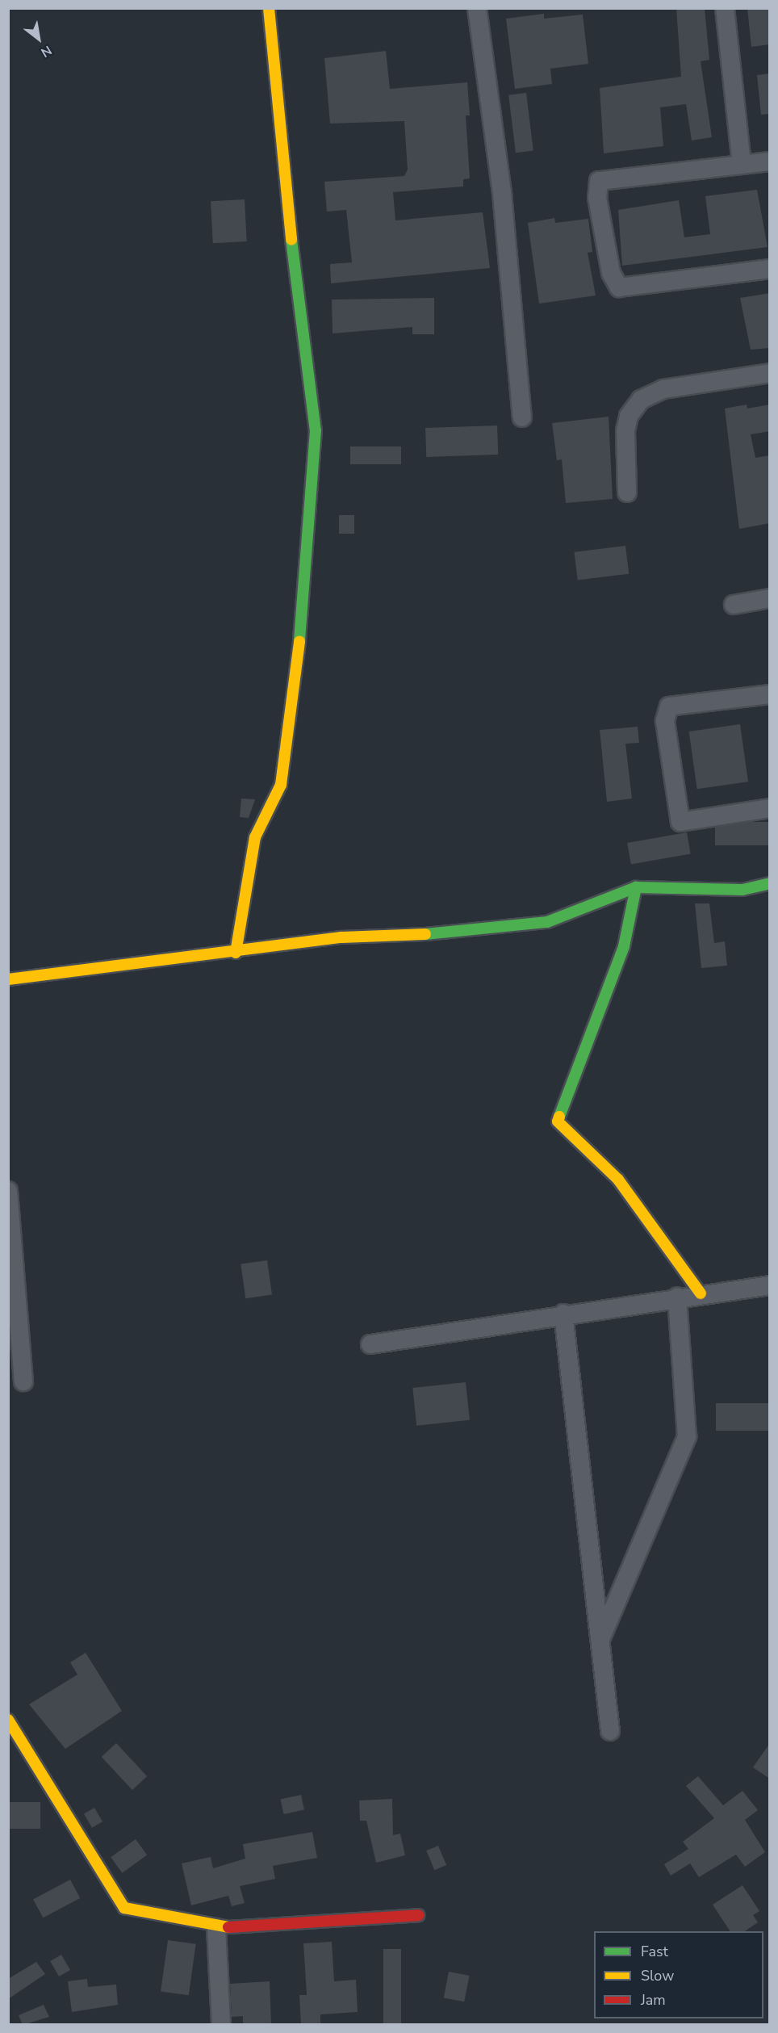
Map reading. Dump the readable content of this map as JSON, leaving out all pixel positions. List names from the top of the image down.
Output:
{
  "legend": ["Fast", "Slow", "Jam"],
  "north": "bottom right"
}
